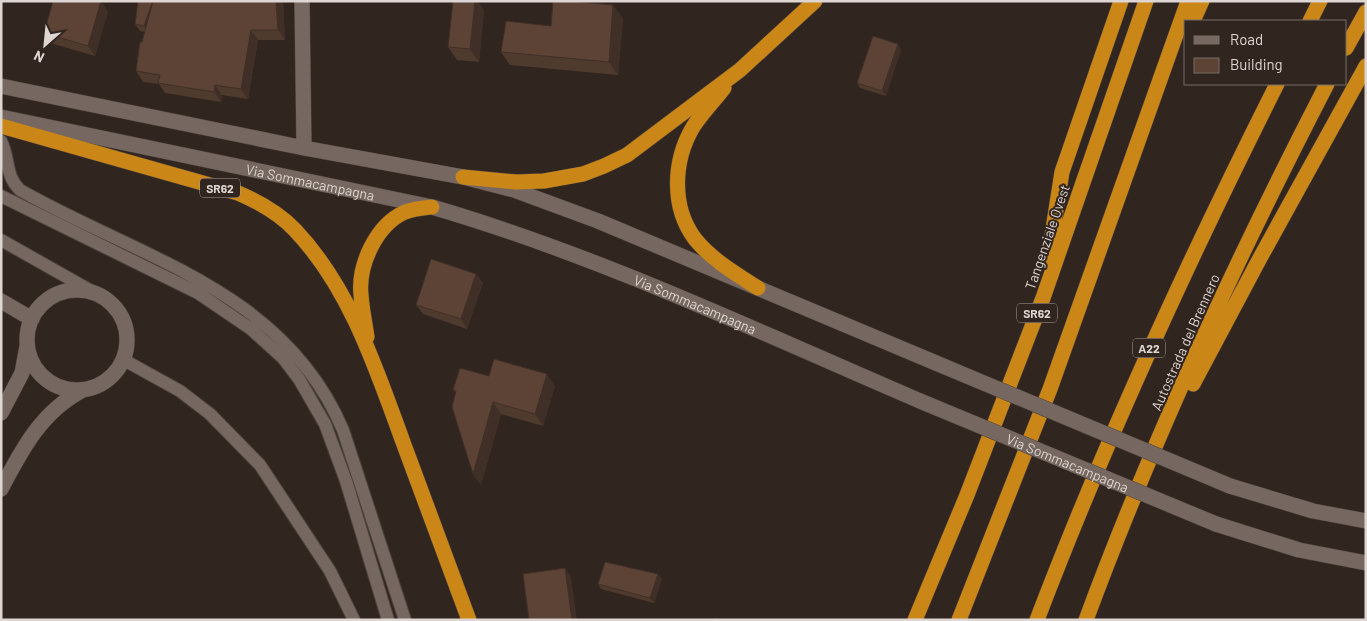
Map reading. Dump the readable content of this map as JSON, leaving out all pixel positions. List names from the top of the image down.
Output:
{
  "streets": {
    "highway": [
      "SR62",
      "Tangenziale Ovest",
      "Autostrada del Brennero",
      "A22"
    ],
    "street": ["Via Sommacampagna"]
  },
  "crossings": [
    ["Via Sommacampagna", "SR62"],
    ["SR62", "Tangenziale Ovest"]
  ],
  "legend": ["Road", "Building"],
  "north": "bottom left"
}
